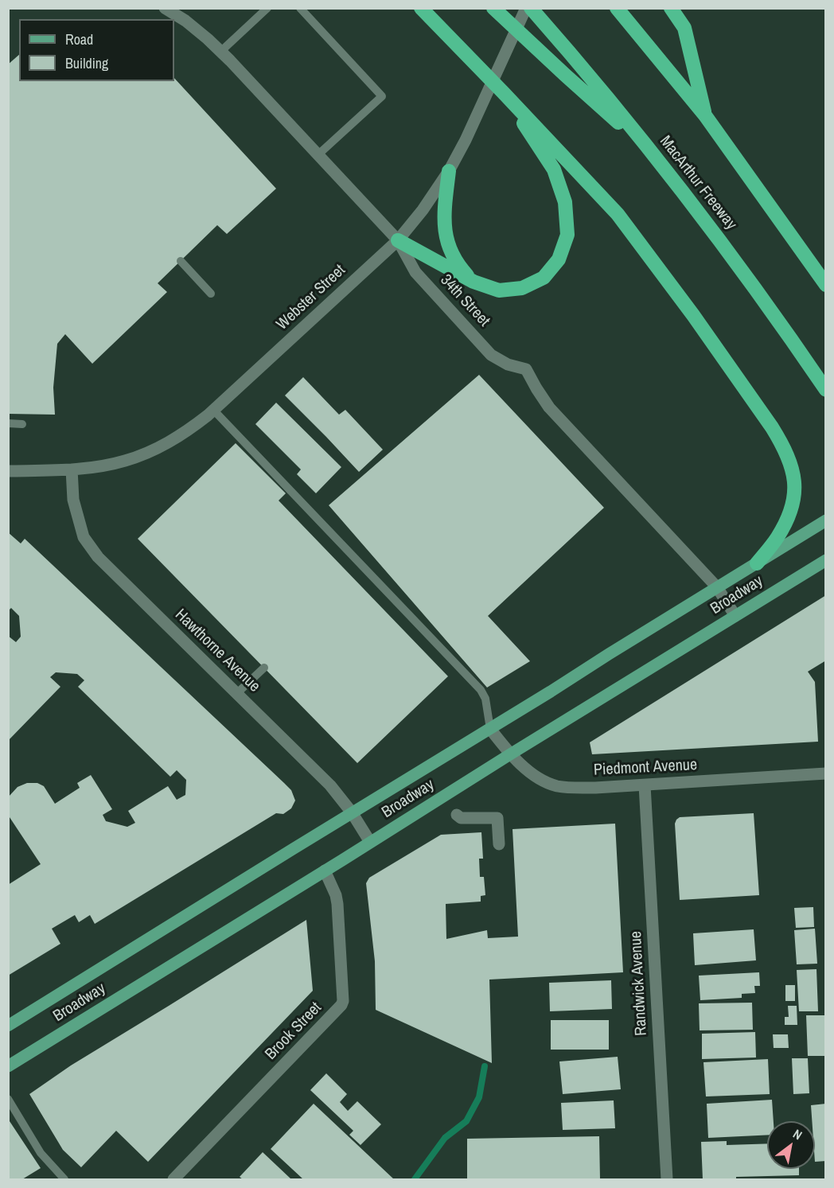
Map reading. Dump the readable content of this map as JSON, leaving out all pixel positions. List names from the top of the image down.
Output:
{
  "streets": {
    "highway": ["MacArthur Freeway"],
    "main road": ["Broadway"],
    "street": [
      "Webster Street",
      "34th Street",
      "Hawthorne Avenue",
      "Piedmont Avenue",
      "Randwick Avenue",
      "Brook Street"
    ]
  },
  "crossings": [
    ["Webster Street", "34th Street"],
    ["Webster Street", "Hawthorne Avenue"],
    ["34th Street", "Broadway"],
    ["Broadway", "Hawthorne Avenue"],
    ["Broadway", "Piedmont Avenue"],
    ["Broadway", "Brook Street"],
    ["Piedmont Avenue", "Randwick Avenue"]
  ],
  "legend": ["Road", "Building"],
  "north": "top right"
}
